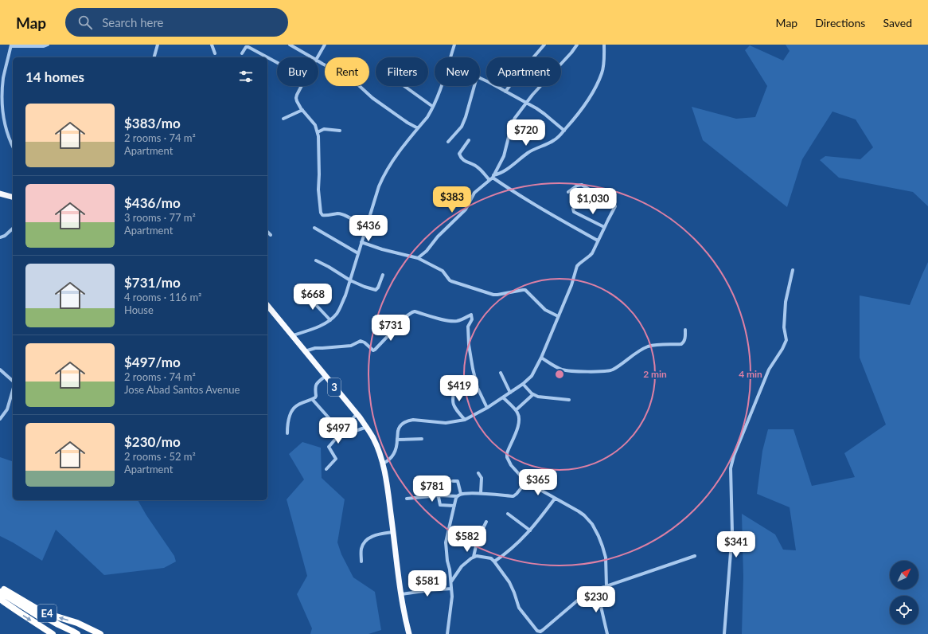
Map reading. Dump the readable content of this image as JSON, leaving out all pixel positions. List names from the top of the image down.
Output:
{
  "streets": {
    "highway": ["3", "E4"]
  },
  "north": "top right",
  "page": {
    "header": "Map",
    "search": "Search here",
    "nav": ["Map", "Directions", "Saved"],
    "chip": [
      "Buy",
      "Rent",
      "Filters",
      "New",
      "Apartment"
    ],
    "heading": "14 homes",
    "list": [
      {
        "name": "$383/mo",
        "note": "2 rooms · 74 m² · Apartment"
      },
      {
        "name": "$436/mo",
        "note": "3 rooms · 77 m² · Apartment"
      },
      {
        "name": "$731/mo",
        "note": "4 rooms · 116 m² · House"
      },
      {
        "name": "$497/mo",
        "note": "2 rooms · 74 m² · Jose Abad Santos Avenue"
      },
      {
        "name": "$230/mo",
        "note": "2 rooms · 52 m² · Apartment"
      }
    ],
    "price": [
      "$720",
      "$383",
      "$1,030",
      "$436",
      "$668",
      "$731",
      "$419",
      "$497",
      "$365",
      "$781",
      "$582",
      "$341",
      "$581",
      "$230"
    ]
  },
  "rings": ["2 min", "4 min"]
}
